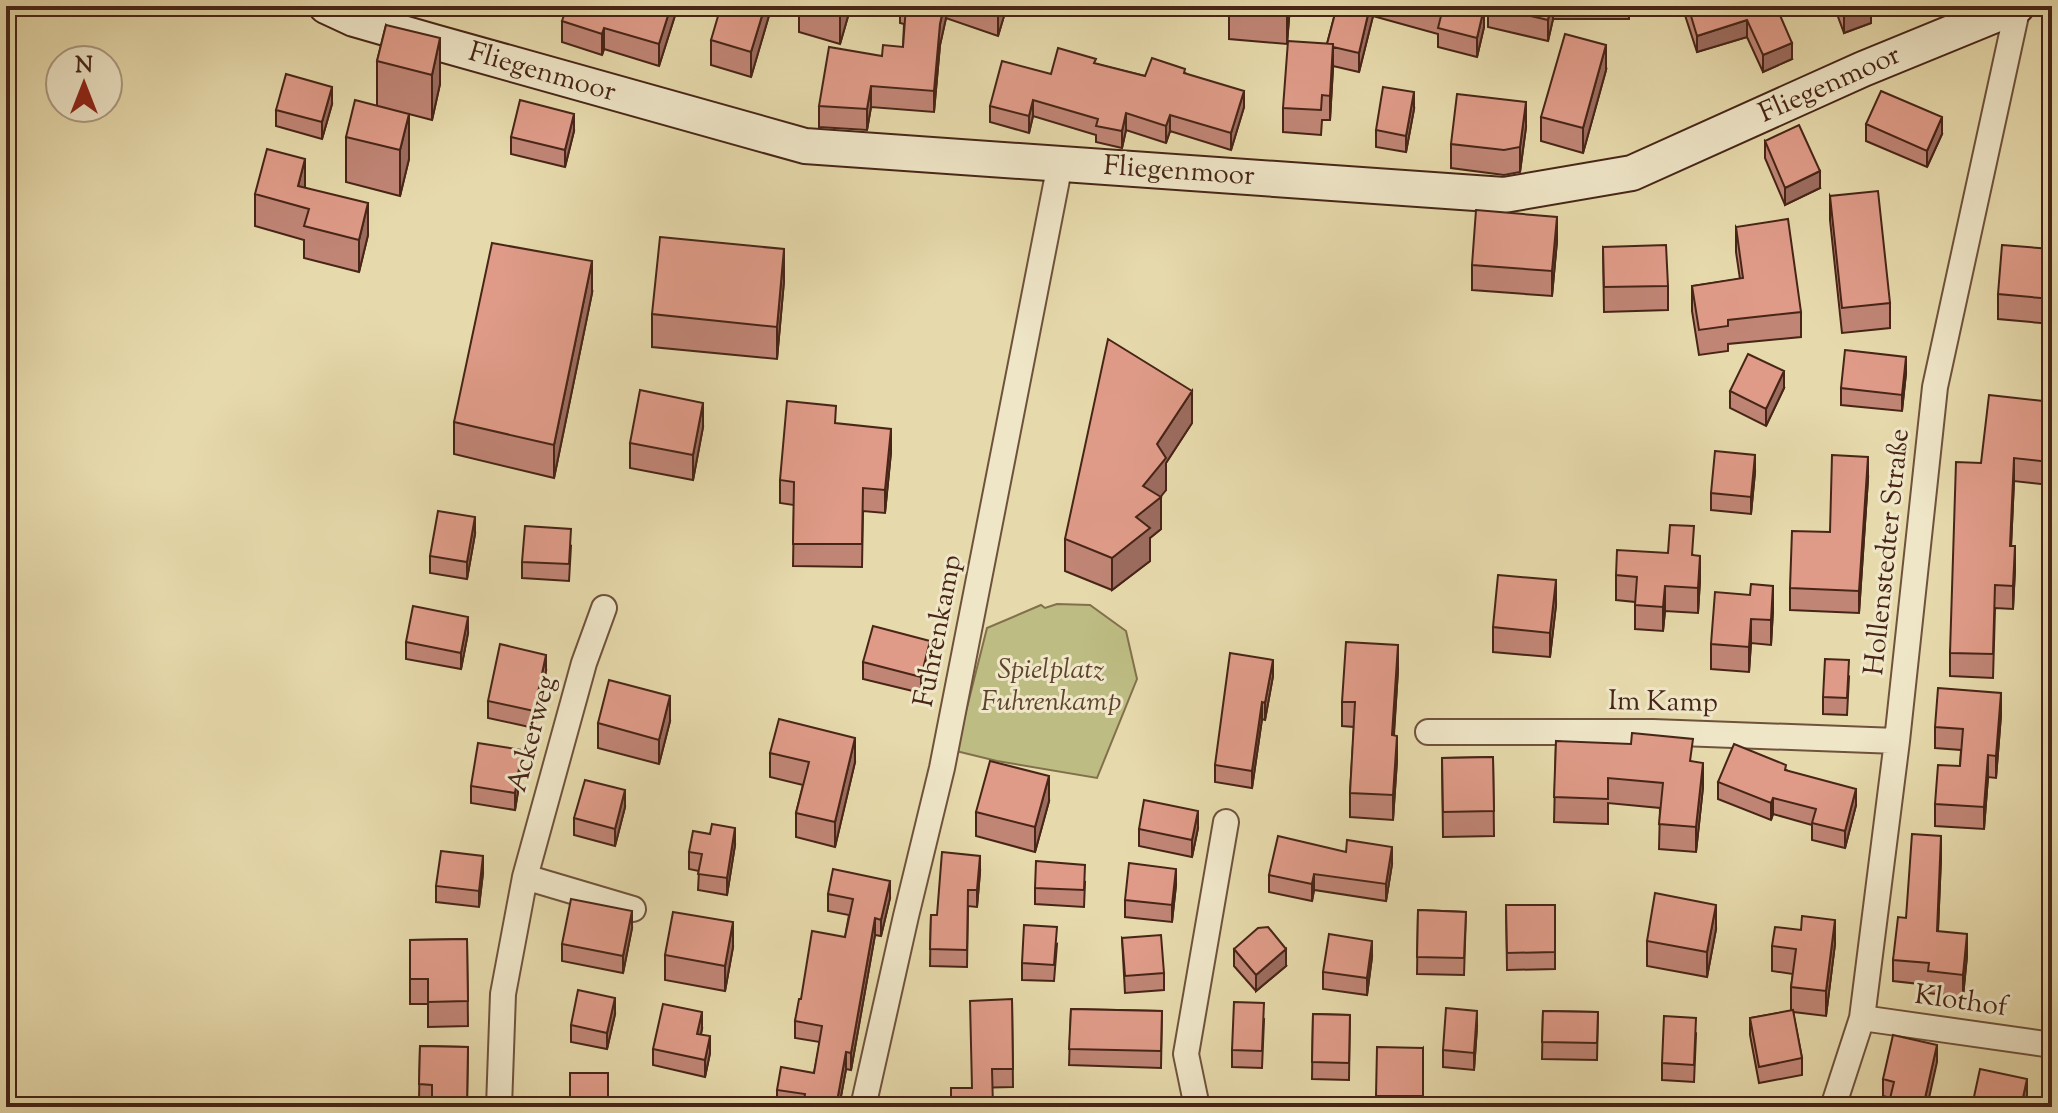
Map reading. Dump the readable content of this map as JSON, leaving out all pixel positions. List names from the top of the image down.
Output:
{
  "streets": {
    "street": [
      "Fliegenmoor",
      "Hollenstedter Straße",
      "Fuhrenkamp",
      "Im Kamp",
      "Ackerweg",
      "Klothof"
    ]
  },
  "crossings": [
    ["Fliegenmoor", "Hollenstedter Straße"],
    ["Fliegenmoor", "Fuhrenkamp"],
    ["Hollenstedter Straße", "Im Kamp"],
    ["Hollenstedter Straße", "Klothof"]
  ],
  "parks": ["Spielplatz Fuhrenkamp"],
  "north": "top"
}
